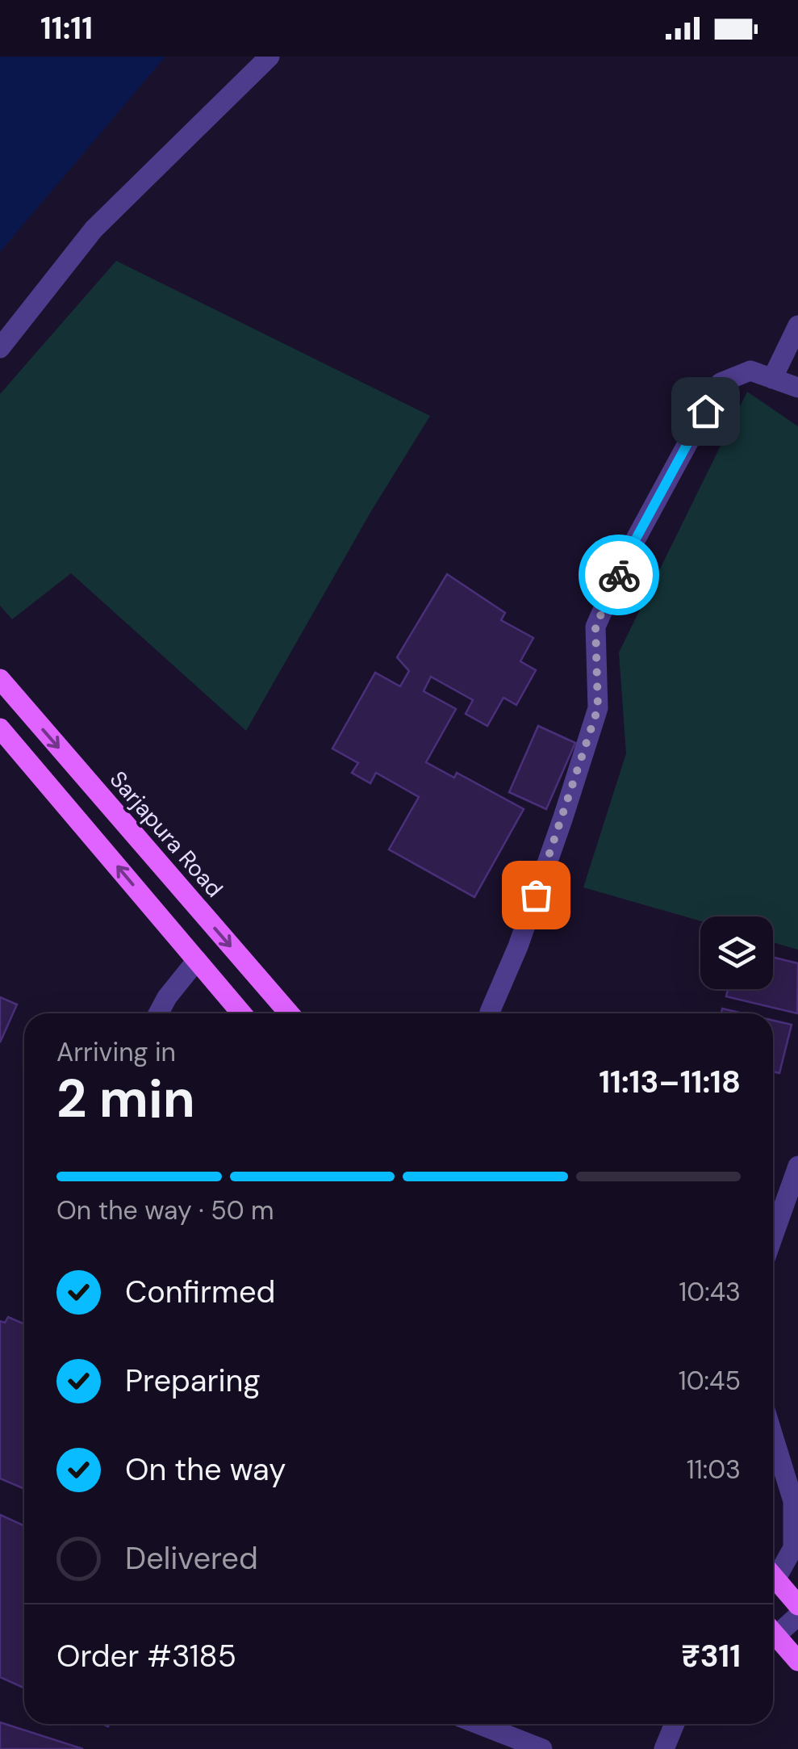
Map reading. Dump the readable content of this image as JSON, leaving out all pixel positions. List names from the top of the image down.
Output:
{
  "streets": {
    "main road": ["Sarjapura Road"]
  },
  "page": {
    "status": "11:11",
    "heading": ["2 min", "Arriving in", "11:13–11:18"],
    "panel": ["Order #3185", "₹311"],
    "bar": "On the way · 50 m",
    "list": [
      ["Confirmed", "10:43"],
      ["Preparing", "10:45"],
      ["On the way", "11:03"],
      "Delivered"
    ]
  }
}
